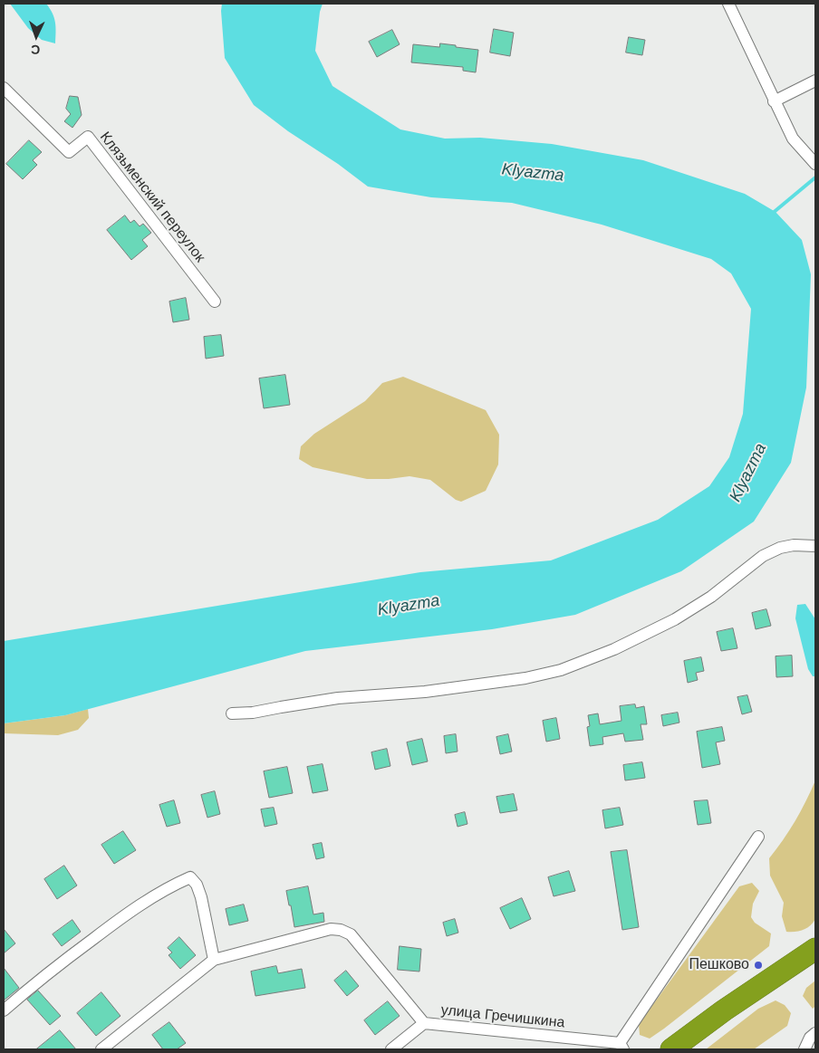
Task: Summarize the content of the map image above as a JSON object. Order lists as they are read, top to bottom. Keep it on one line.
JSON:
{"streets":{"street":["Клязьменский переулок","улица Гречишкина"]},"water":["Klyazma"],"places":["Пешково"],"north":"bottom"}
